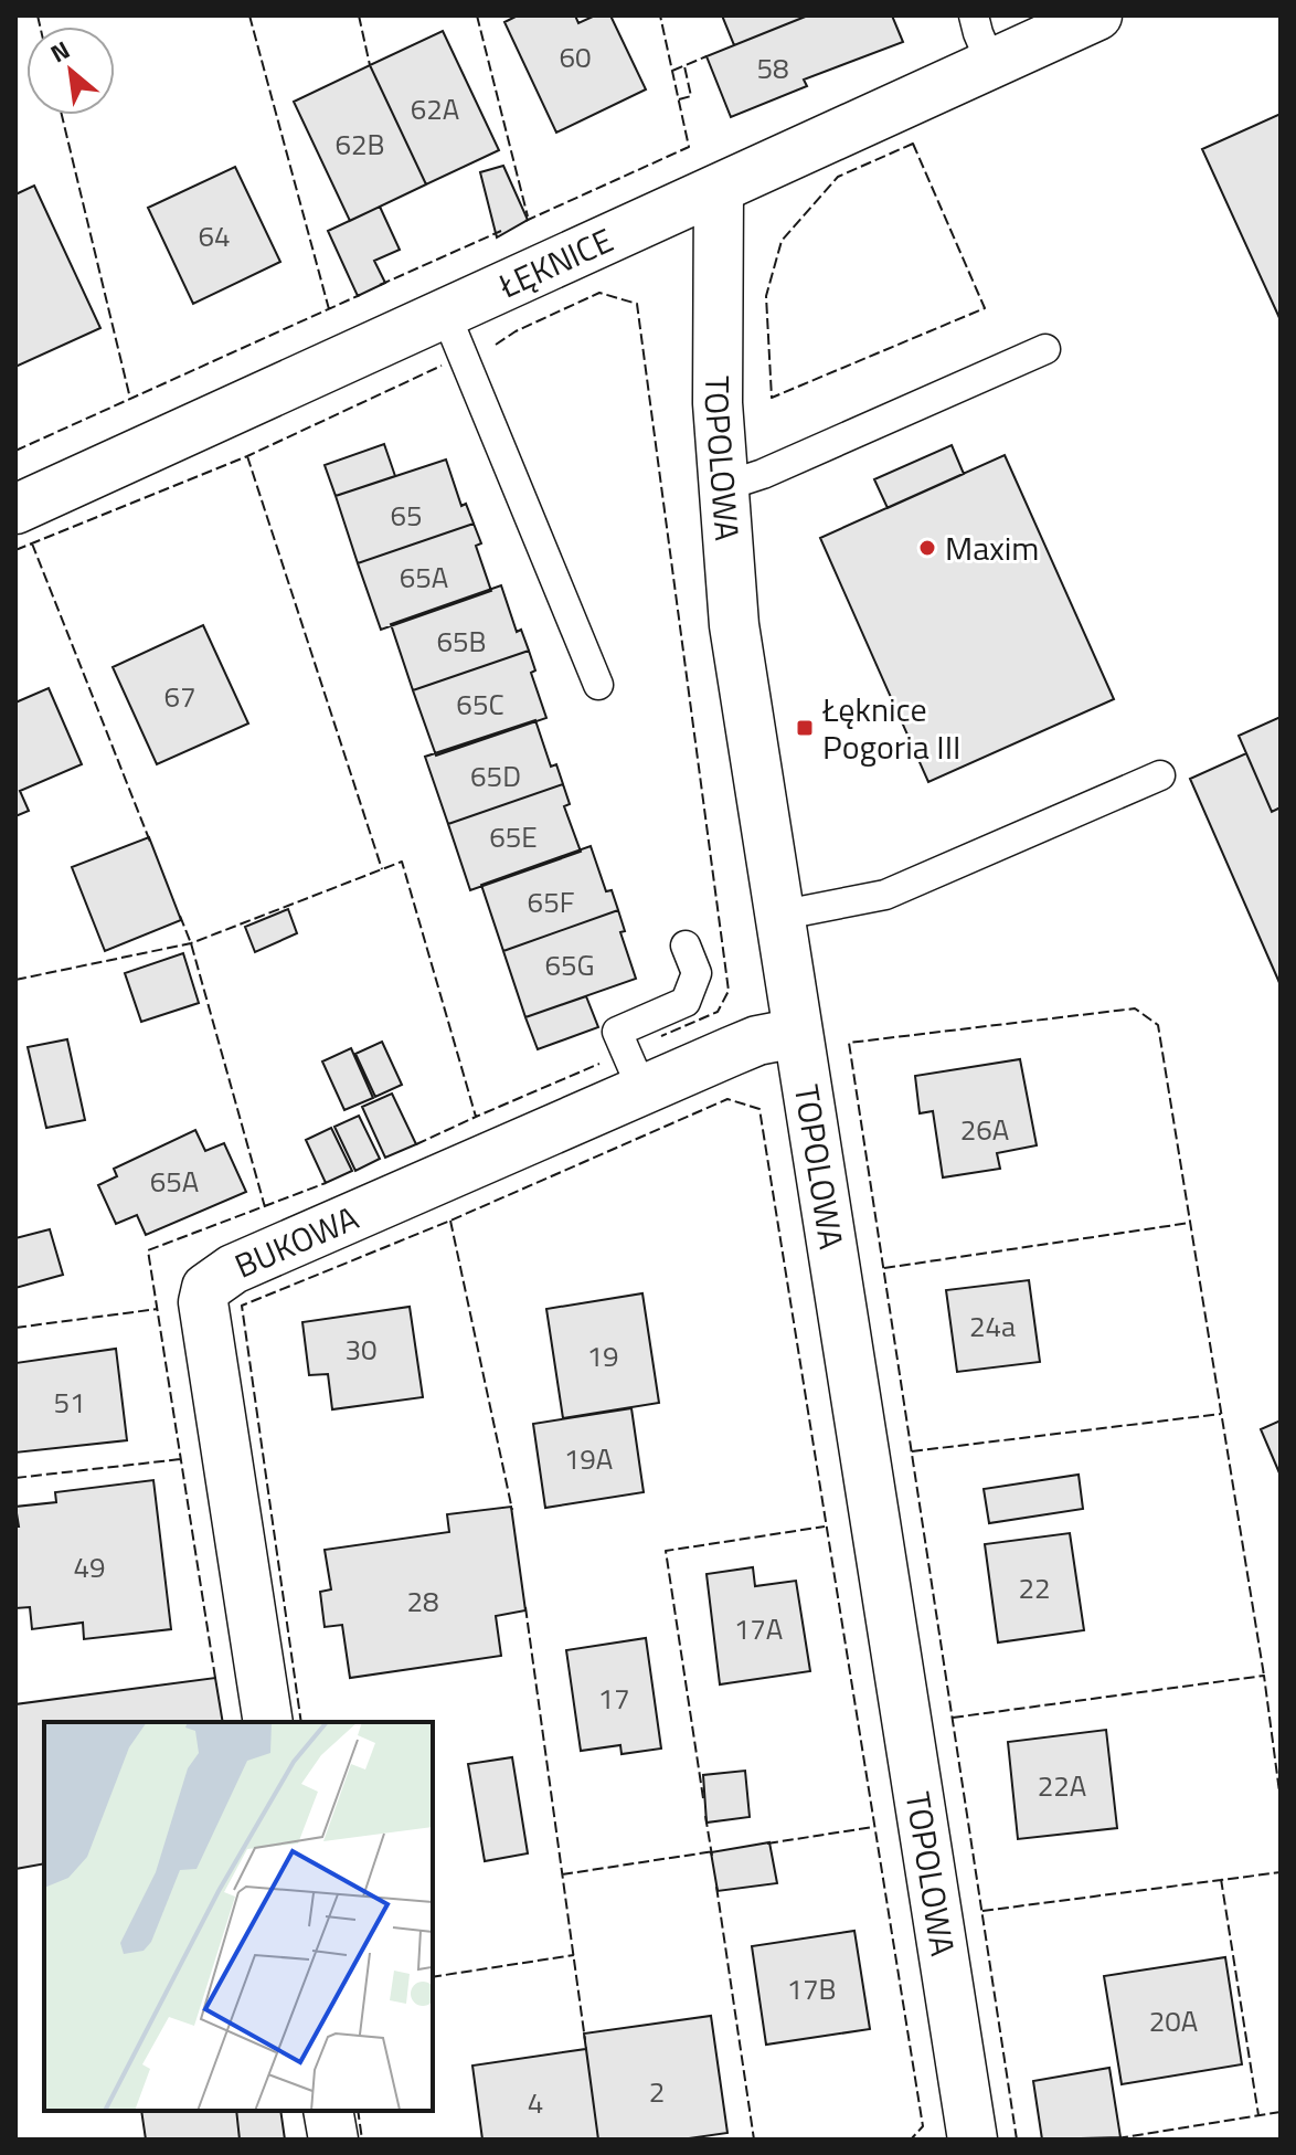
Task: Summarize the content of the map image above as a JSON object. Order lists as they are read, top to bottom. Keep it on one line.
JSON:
{"streets":{"street":["ŁĘKNICE","TOPOLOWA","BUKOWA"]},"crossings":[["ŁĘKNICE","TOPOLOWA"],["TOPOLOWA","BUKOWA"]],"places":{"other":["Maxim"],"transit":["Łęknice Pogoria III"]},"house_numbers":["60","58","62A","62B","64","65","65A","65B","67","65C","65D","65E","65F","65G","26A","65A","24a","30","19","51","19A","49","22","28","17A","17","22A","17B","20A","2","4"],"north":"top left"}
